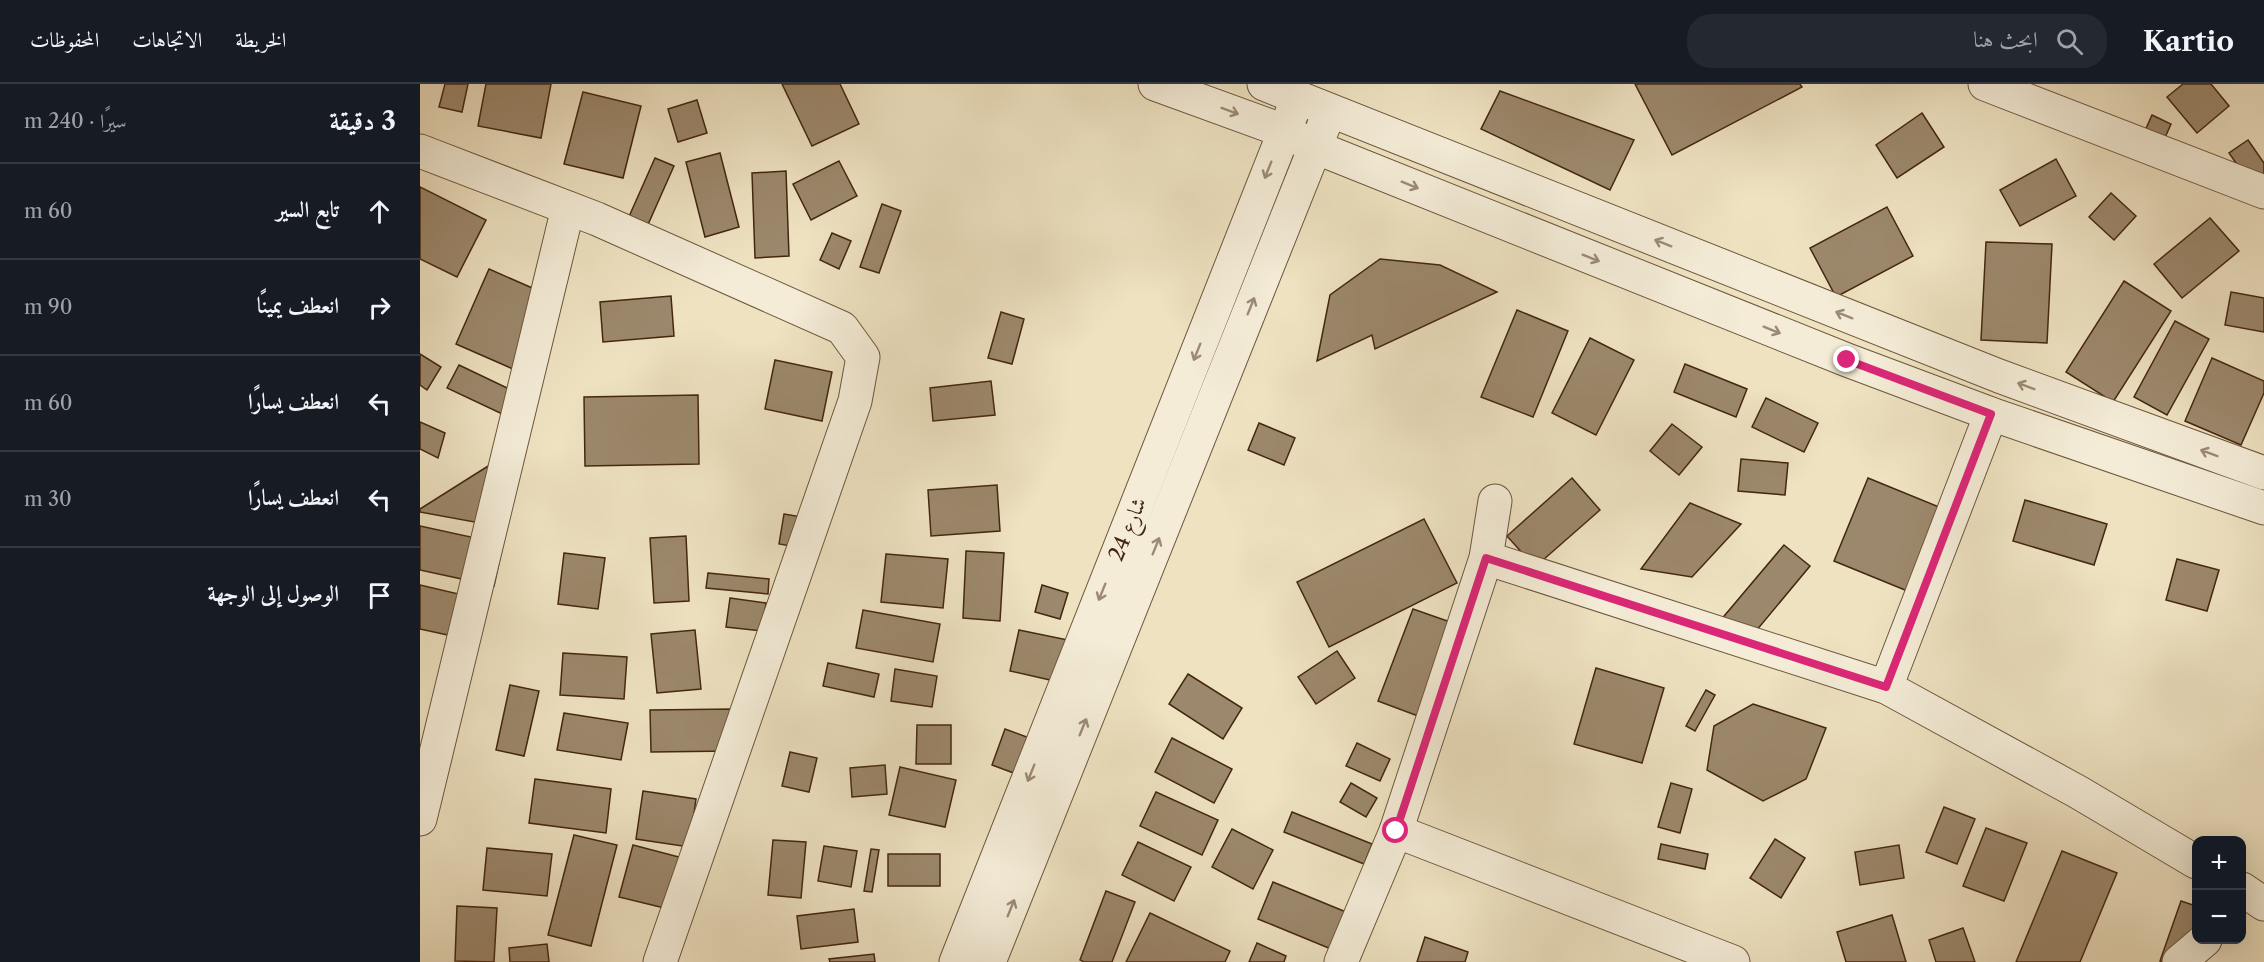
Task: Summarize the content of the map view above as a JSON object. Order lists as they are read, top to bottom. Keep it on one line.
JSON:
{"streets":{"street":["شارع 24"]},"page":{"header":"Kartio","search":"ابحث هنا","nav":["الخريطة","الاتجاهات","المحفوظات"],"heading":["3 دقيقة","سيرًا · 240 m"],"list":[["تابع السير","60 m"],["انعطف يمينًا","90 m"],["انعطف يسارًا","60 m"],["انعطف يسارًا","30 m"],"الوصول إلى الوجهة"],"map_buttons":["+","−"]}}
